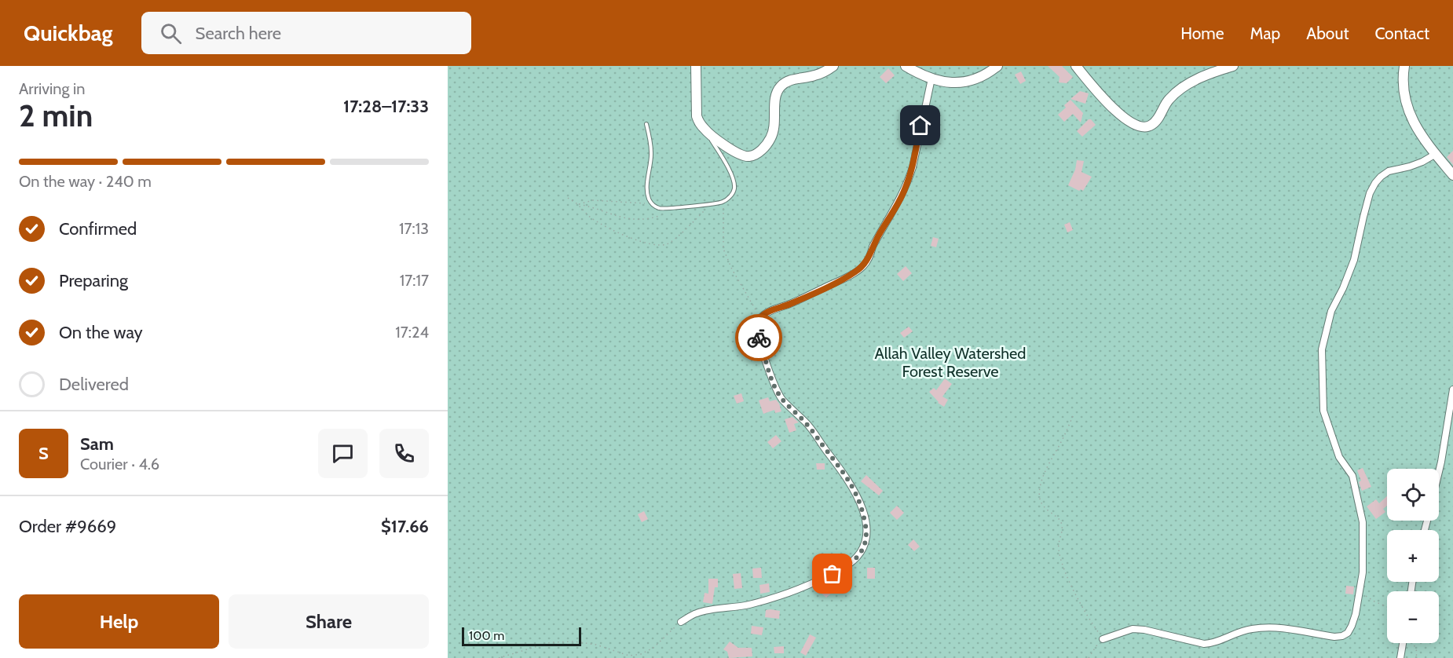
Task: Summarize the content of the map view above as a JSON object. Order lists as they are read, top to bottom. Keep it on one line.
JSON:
{"parks":["Allah Valley Watershed Forest Reserve"],"scale_bar":"100 m","page":{"header":"Quickbag","search":"Search here","nav":["Home","Map","About","Contact"],"heading":["2 min","Arriving in","17:28–17:33"],"panel":["Sam","Courier · 4.6","Order #9669","$17.66"],"bar":"On the way · 240 m","list":[["Confirmed","17:13"],["Preparing","17:17"],["On the way","17:24"],"Delivered"],"round":"S","map_buttons":["+","−"],"buttons":["Help","Share"],"scale":"100 m"}}
